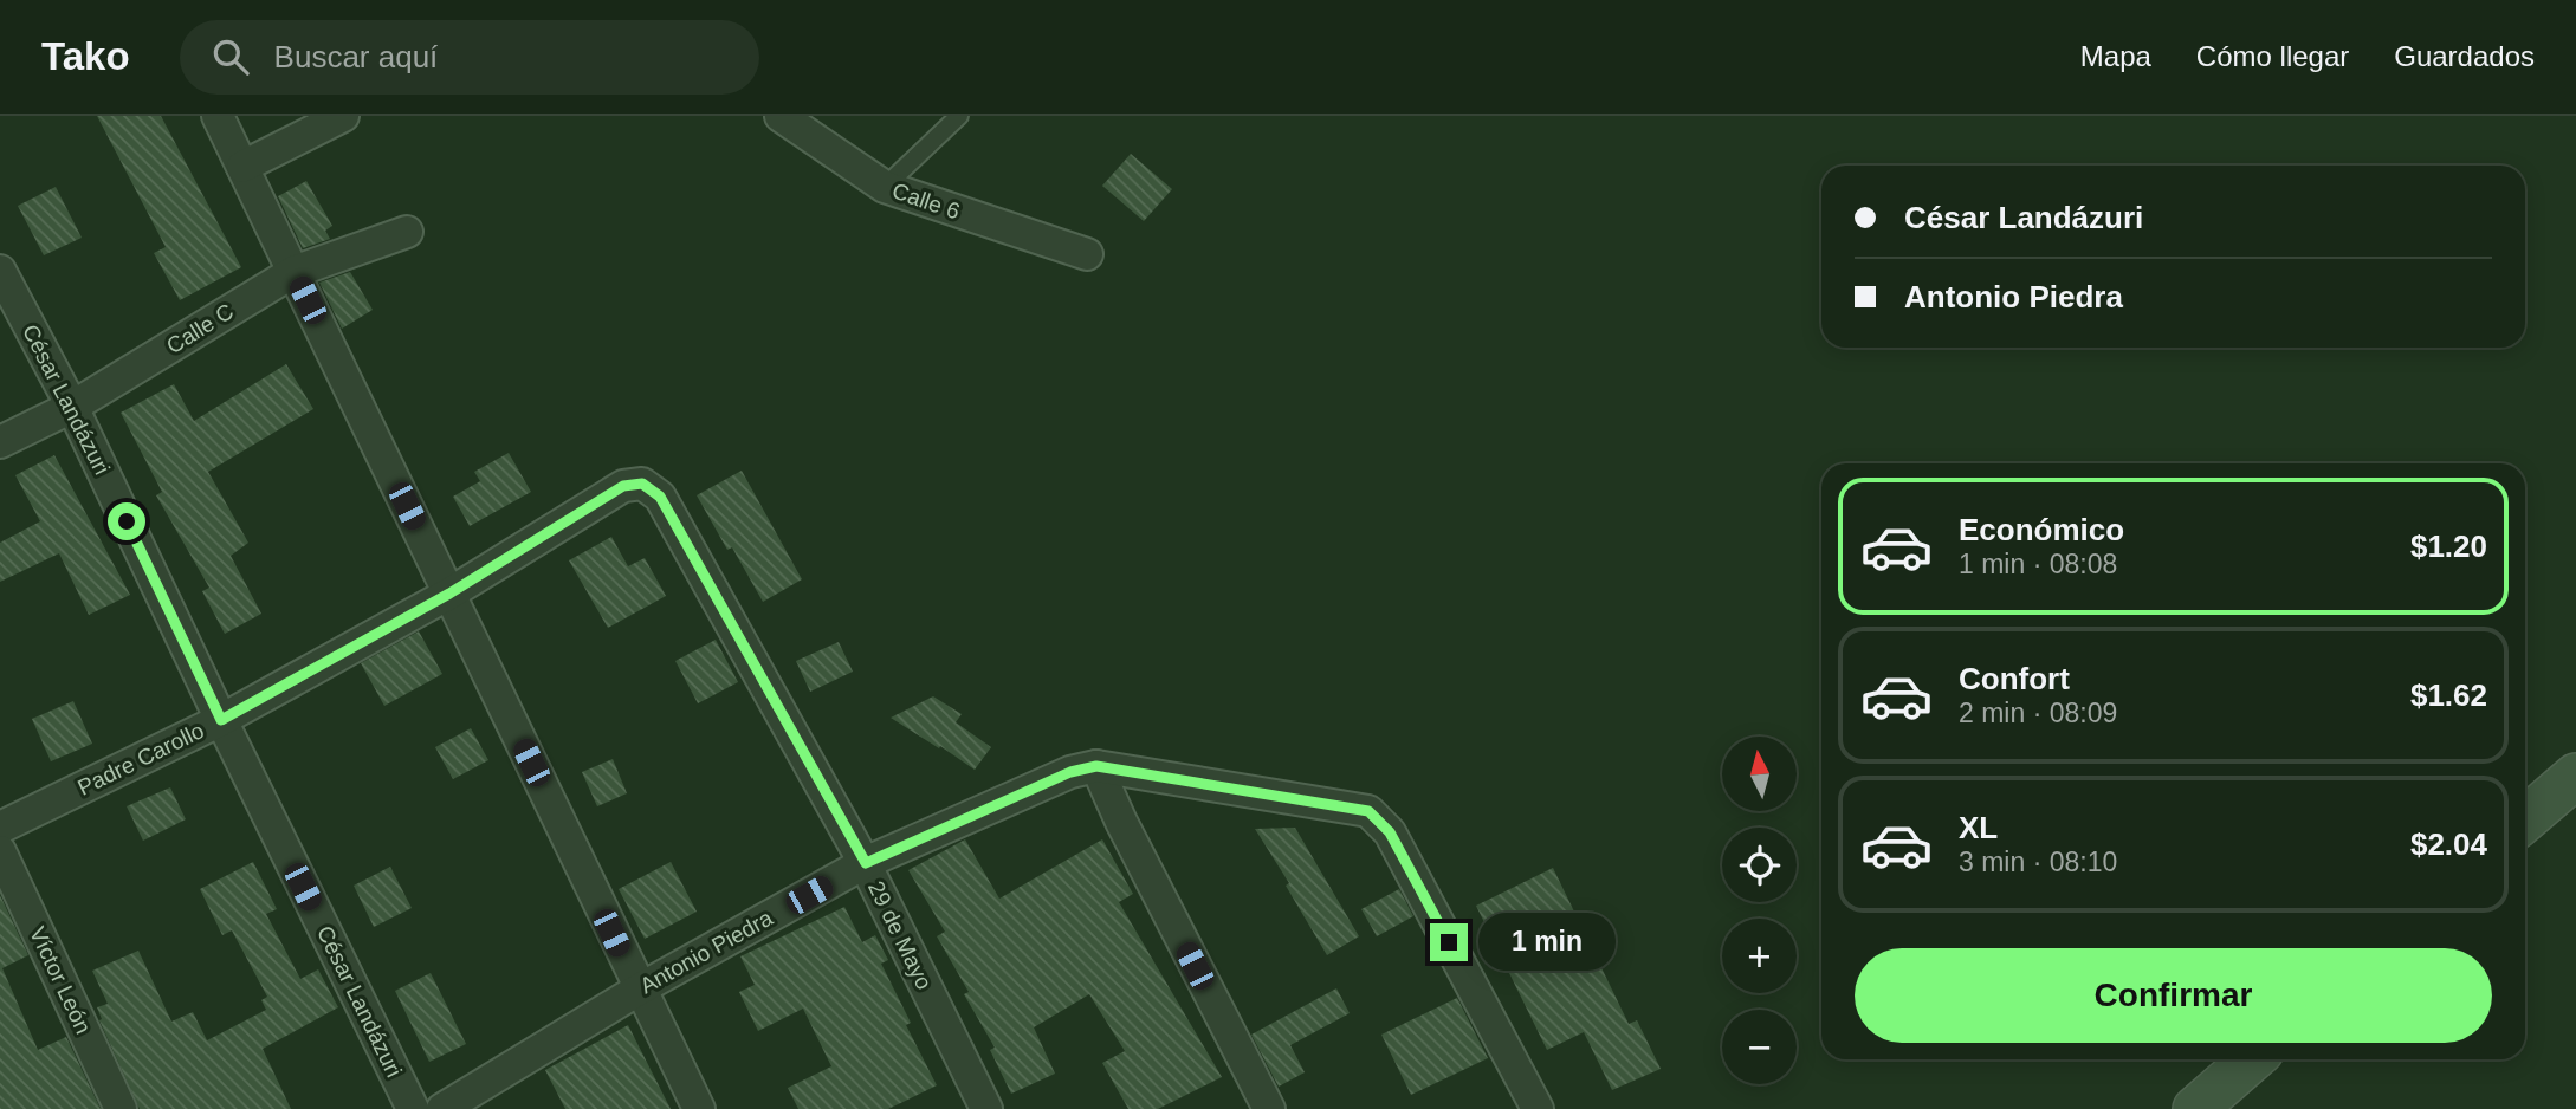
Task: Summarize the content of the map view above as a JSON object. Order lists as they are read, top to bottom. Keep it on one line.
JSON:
{"streets":{"street":["Calle 6","Calle C","César Landázuri","Padre Carollo","29 de Mayo","Antonio Piedra","Víctor León"]},"crossings":[["Calle C","César Landázuri"],["César Landázuri","Padre Carollo"],["Padre Carollo","29 de Mayo"],["29 de Mayo","Antonio Piedra"]],"north":"top","page":{"header":"Tako","search":"Buscar aquí","nav":["Mapa","Cómo llegar","Guardados"],"banner":["César Landázuri","Antonio Piedra"],"list":[{"name":"Económico","note":"1 min · 08:08","value":"$1.20"},{"name":"Confort","note":"2 min · 08:09","value":"$1.62"},{"name":"XL","note":"3 min · 08:10","value":"$2.04"}],"map_buttons":["+","−"],"bubble":"1 min","buttons":"Confirmar"}}
